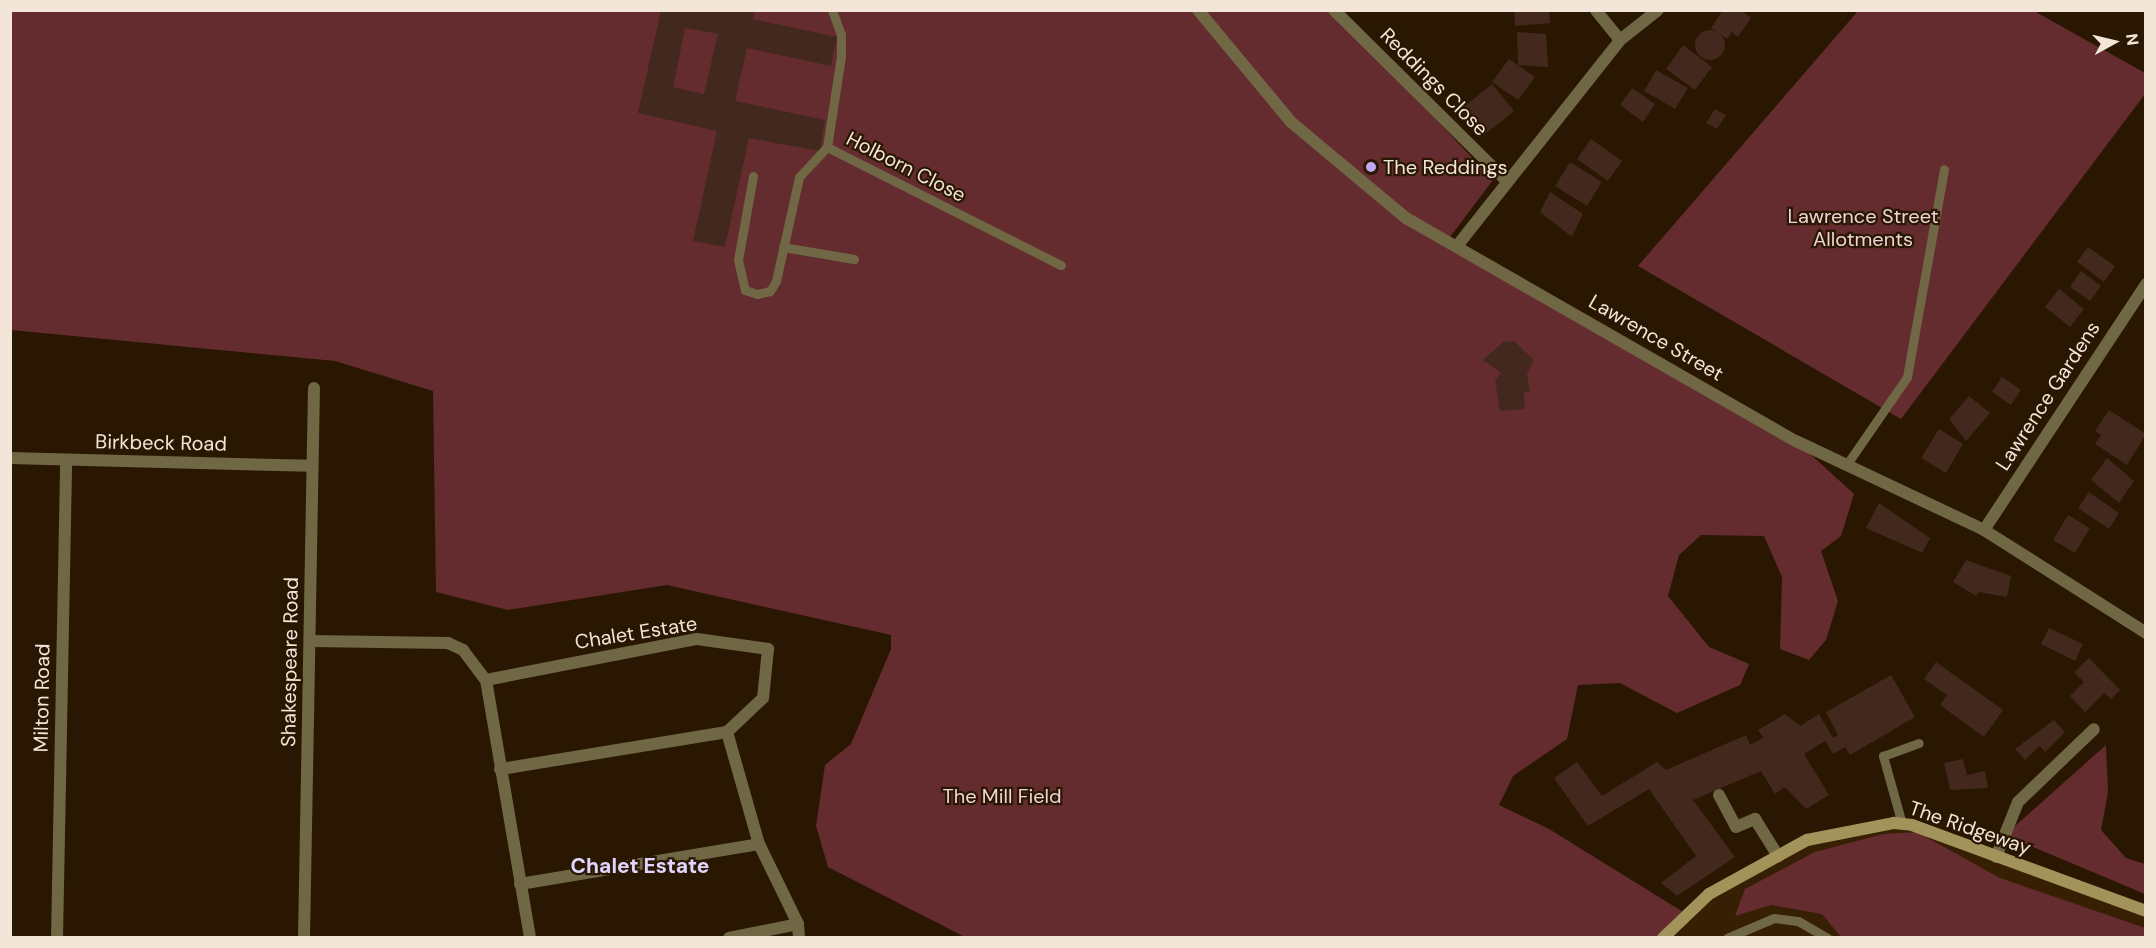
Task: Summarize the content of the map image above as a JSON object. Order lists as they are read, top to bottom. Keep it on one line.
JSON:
{"streets":{"main road":["The Ridgeway"],"street":["Reddings Close","Lawrence Street","Lawrence Gardens","Birkbeck Road","Chalet Estate","Shakespeare Road","Milton Road"],"lane":["Holborn Close"]},"crossings":[["Lawrence Street","Lawrence Gardens"],["Birkbeck Road","Shakespeare Road"],["Birkbeck Road","Milton Road"]],"districts":["Chalet Estate"],"parks":["Lawrence Street Allotments","The Mill Field"],"places":["The Reddings"],"north":"right"}
